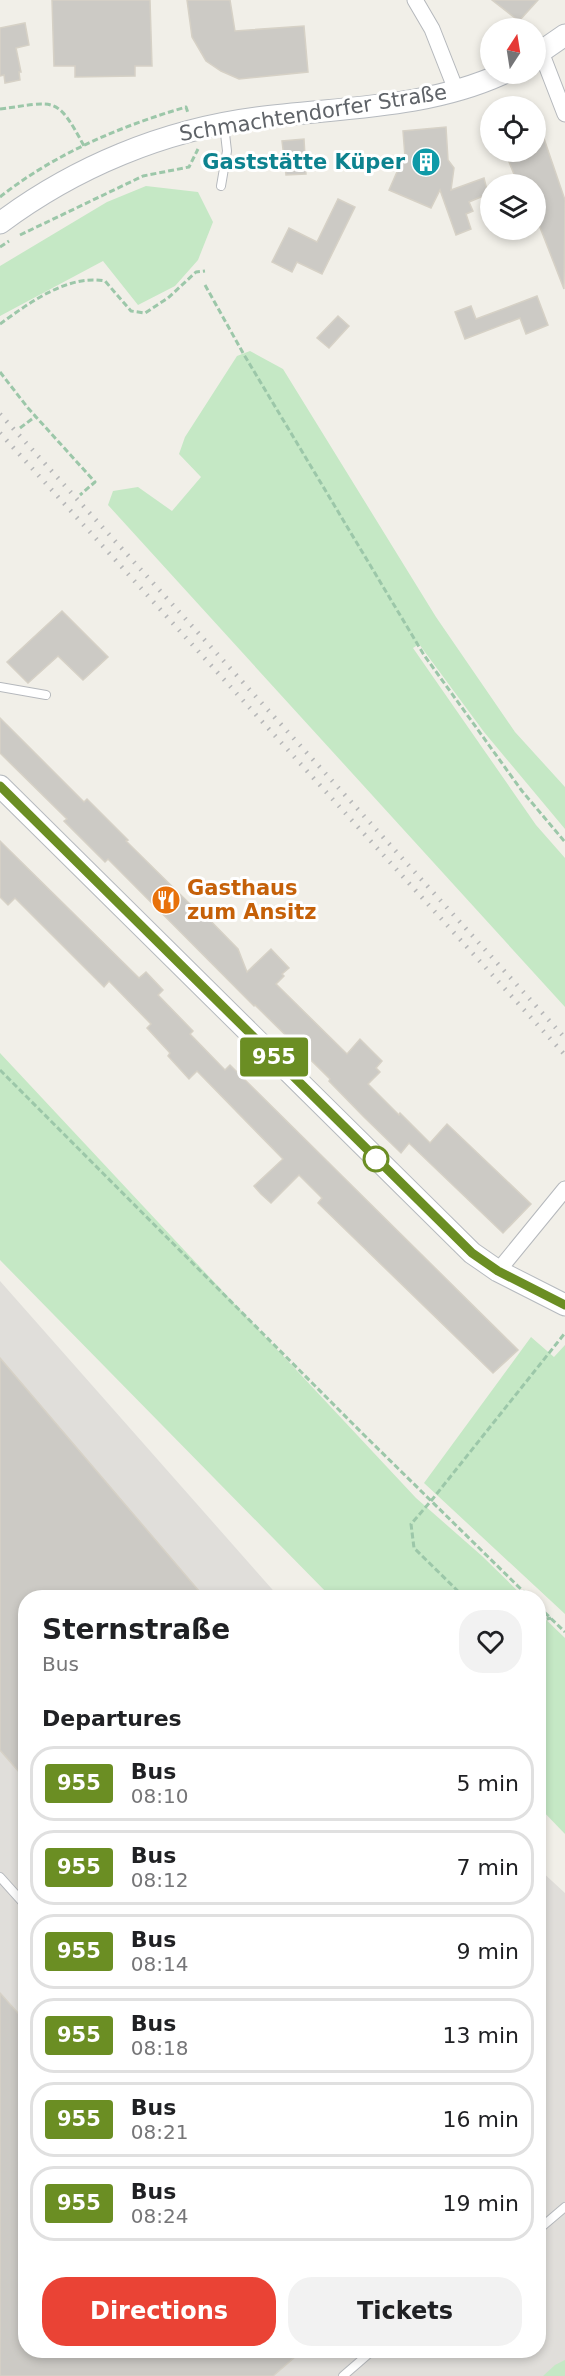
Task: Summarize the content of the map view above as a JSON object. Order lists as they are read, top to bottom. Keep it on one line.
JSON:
{"streets":{"main road":["Schmachtendorfer Straße"]},"places":{"building":["Gaststätte Küper"],"restaurant":["Gasthaus zum Ansitz"]},"lines":["bus line 955"],"north":"top","page":{"on_map":"955","heading":[["Sternstraße","Bus"],"Departures"],"list":[{"mark":"955","name":"Bus","note":"08:10","value":"5 min"},{"mark":"955","name":"Bus","note":"08:12","value":"7 min"},{"mark":"955","name":"Bus","note":"08:14","value":"9 min"},{"mark":"955","name":"Bus","note":"08:18","value":"13 min"},{"mark":"955","name":"Bus","note":"08:21","value":"16 min"},{"mark":"955","name":"Bus","note":"08:24","value":"19 min"}],"buttons":["Directions","Tickets"]}}
